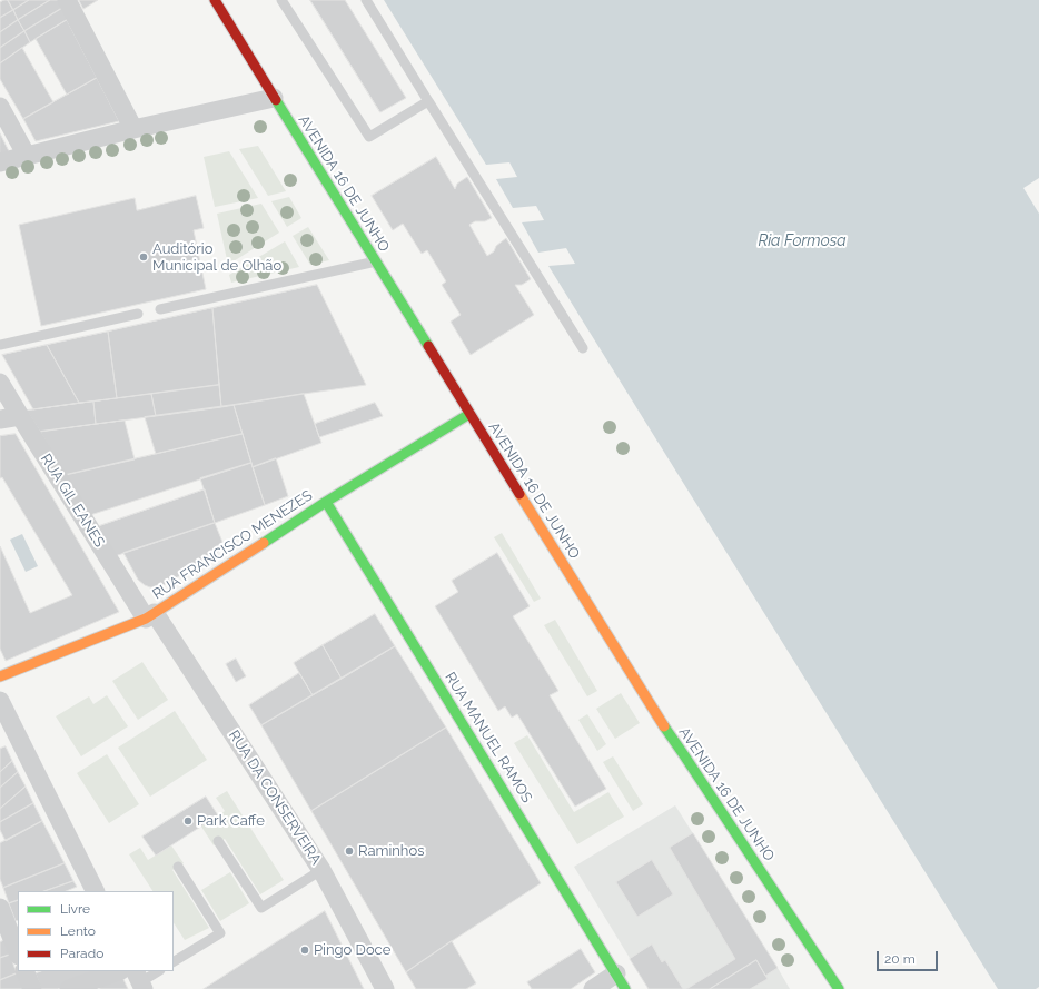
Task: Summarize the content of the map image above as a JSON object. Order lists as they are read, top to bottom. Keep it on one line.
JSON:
{"streets":{"main road":["AVENIDA 16 DE JUNHO","RUA FRANCISCO MENEZES","RUA MANUEL RAMOS"],"street":["RUA GIL EANES","RUA DA CONSERVEIRA"]},"crossings":[["AVENIDA 16 DE JUNHO","RUA FRANCISCO MENEZES"],["RUA GIL EANES","RUA FRANCISCO MENEZES"],["RUA GIL EANES","RUA DA CONSERVEIRA"],["RUA FRANCISCO MENEZES","RUA MANUEL RAMOS"],["RUA FRANCISCO MENEZES","RUA DA CONSERVEIRA"]],"water":["Ria Formosa"],"places":["Auditório Municipal de Olhão","Park Caffe","Raminhos","Pingo Doce"],"legend":["Livre","Lento","Parado"],"scale_bar":"20 m"}
